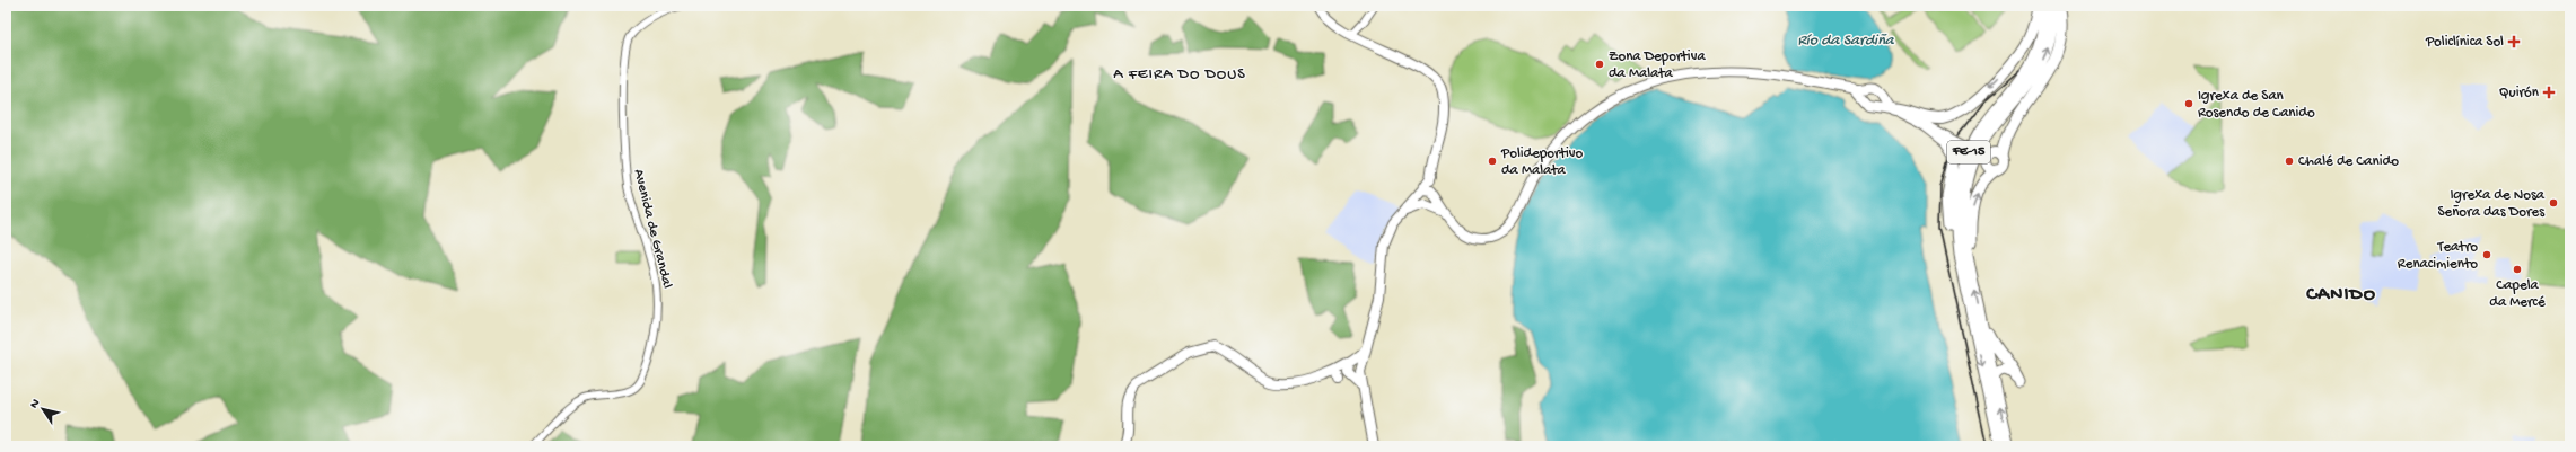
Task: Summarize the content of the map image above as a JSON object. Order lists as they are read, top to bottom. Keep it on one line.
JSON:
{"streets":{"highway":["FE-15"],"street":["Avenida de Grandal"]},"districts":["A FEIRA DO DOUS","CANIDO"],"water":["Río da Sardiña"],"places":{"health":["Policlínica Sol","Quirón"],"other":["Zona Deportiva da Malata","Igrexa de San Rosendo de Canido","Polideportivo da Malata","Chalé de Canido","Igrexa de Nosa Señora das Dores","Teatro Renacimiento","Capela da Mercé"]},"north":"top left"}
